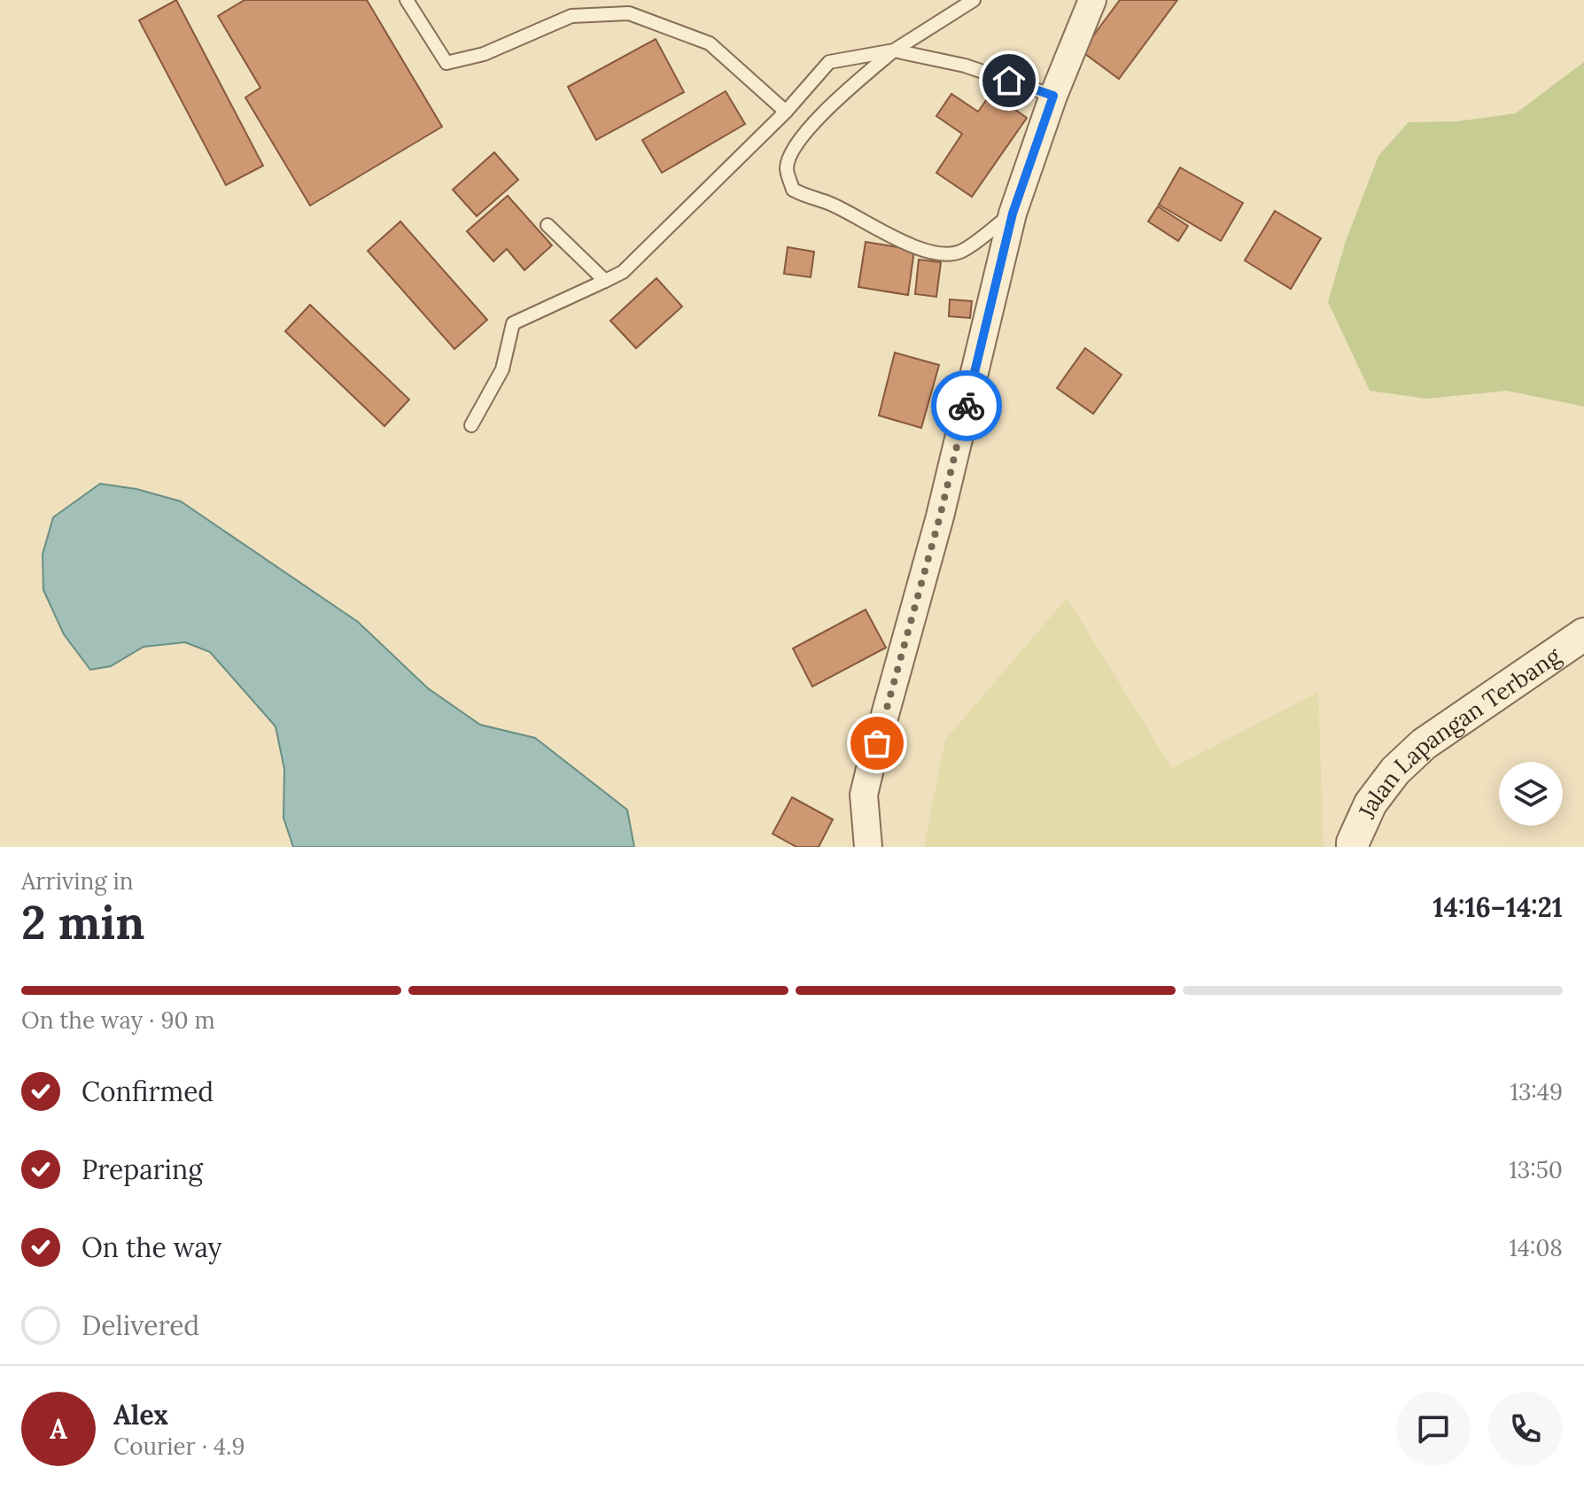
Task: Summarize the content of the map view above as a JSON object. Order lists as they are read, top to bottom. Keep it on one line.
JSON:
{"streets":{"street":["Jalan Lapangan Terbang"]},"page":{"heading":["2 min","Arriving in","14:16–14:21"],"panel":["Alex","Courier · 4.9"],"bar":"On the way · 90 m","list":[["Confirmed","13:49"],["Preparing","13:50"],["On the way","14:08"],"Delivered"],"round":"A"}}
